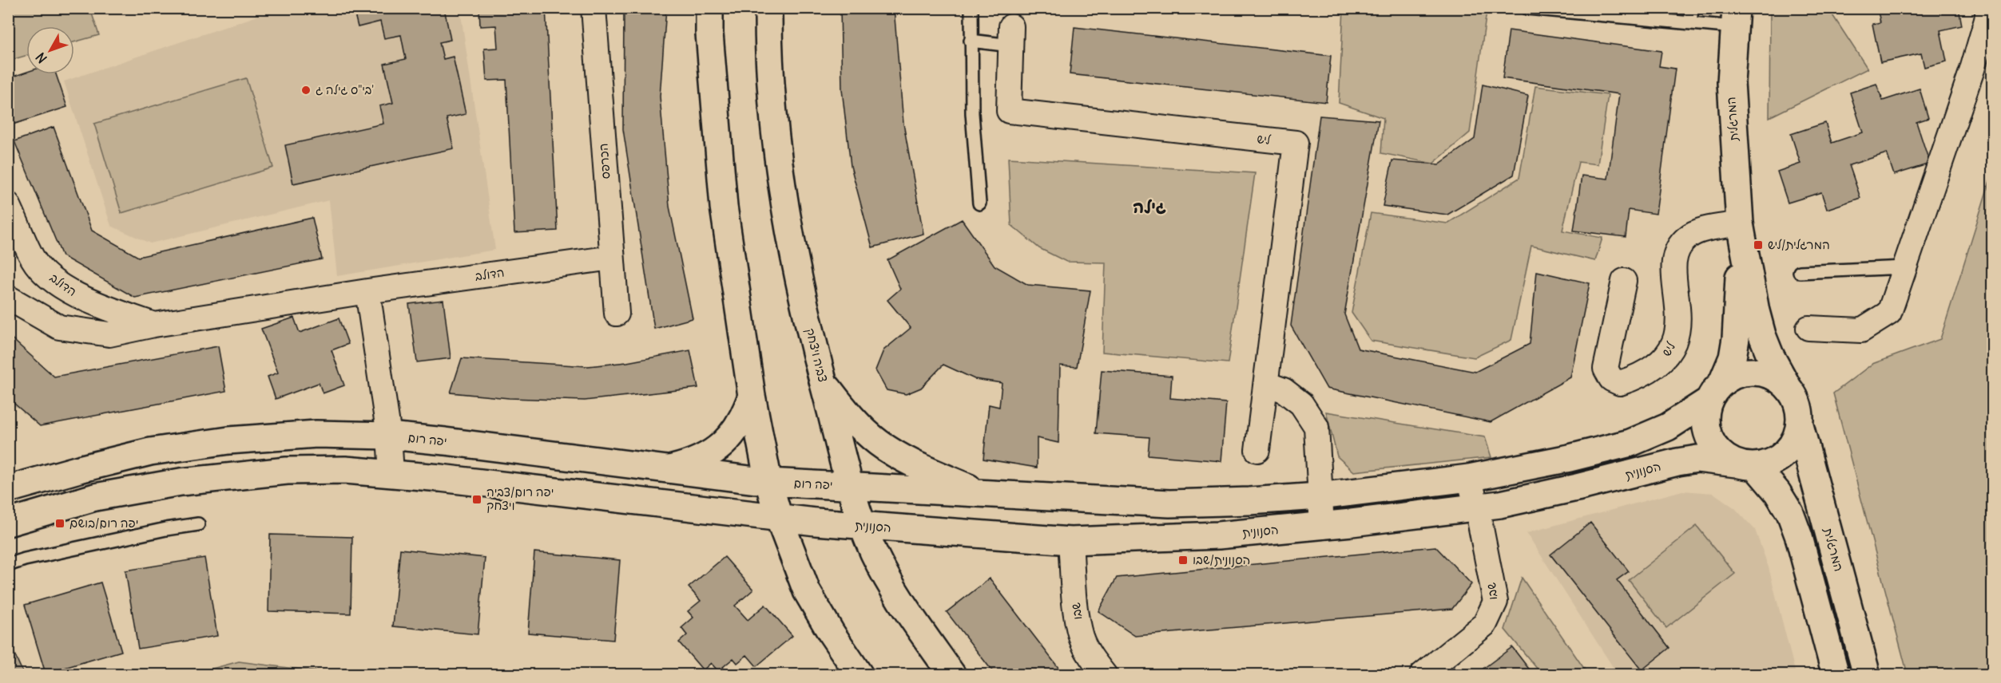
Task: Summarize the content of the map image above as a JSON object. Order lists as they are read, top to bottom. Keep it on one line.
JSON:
{"streets":{"street":["המרגלית","ליש","הכרפס","הדולב","צביה ויצחק","יפה רום","הסנונית","שבו"]},"crossings":[["המרגלית","ליש"],["המרגלית","הסנונית"],["הכרפס","הדולב"],["צביה ויצחק","יפה רום"],["צביה ויצחק","הסנונית"],["הסנונית","שבו"]],"districts":["גילה"],"places":{"other":["בי\"ס גילה ג'"],"transit":["המרגלית/ליש","יפה רום/צביה ויצחק","יפה רום/בושם","הסנונית/שבו"]},"north":"bottom left"}
